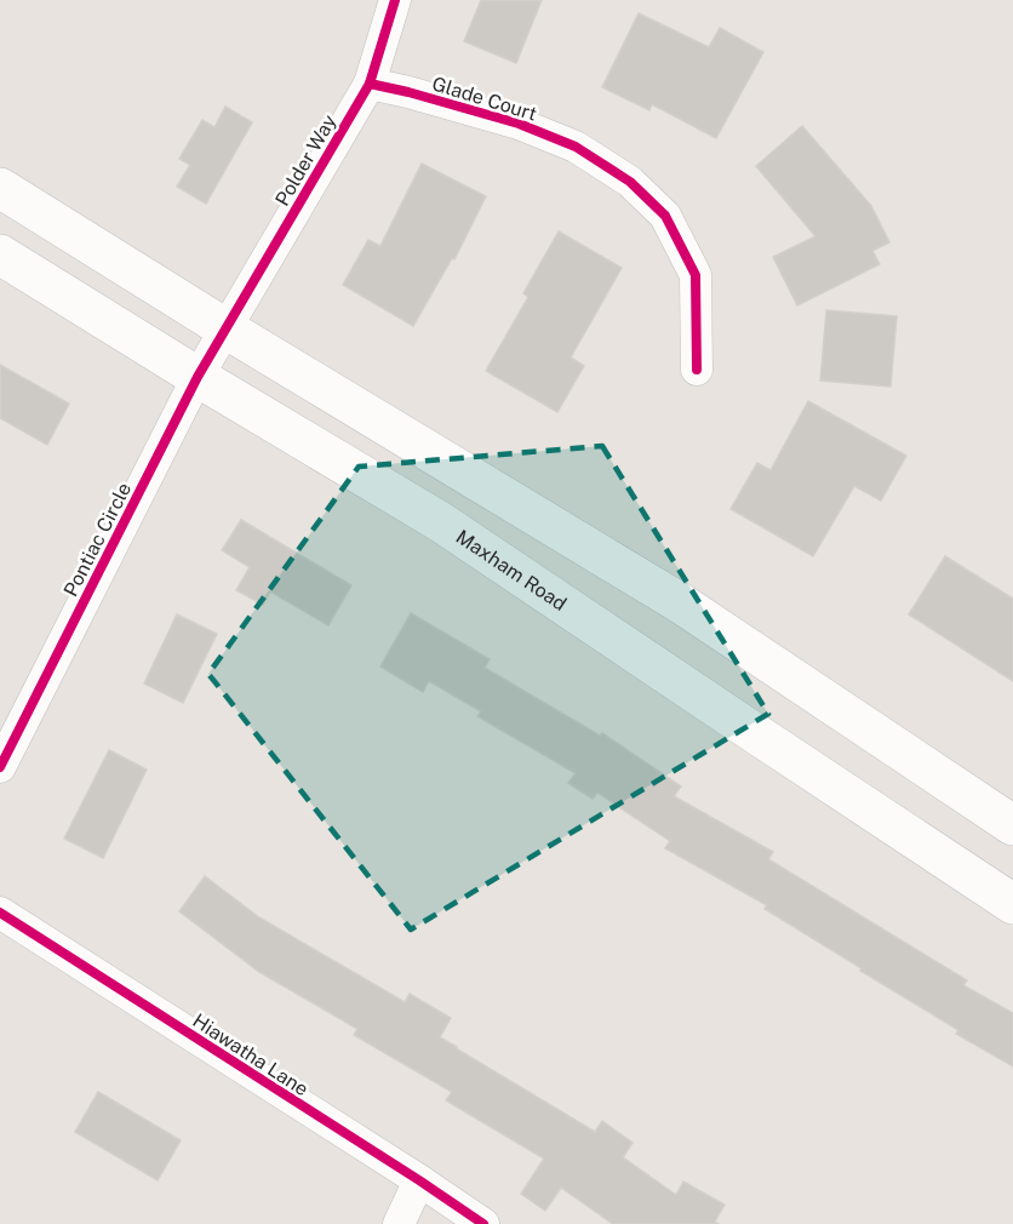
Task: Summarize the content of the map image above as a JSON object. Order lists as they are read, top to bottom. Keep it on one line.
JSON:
{"streets":{"main road":["Maxham Road"],"street":["Glade Court","Polder Way","Pontiac Circle","Hiawatha Lane"]},"crossings":[["Glade Court","Polder Way"],["Polder Way","Pontiac Circle"],["Pontiac Circle","Maxham Road"]]}
